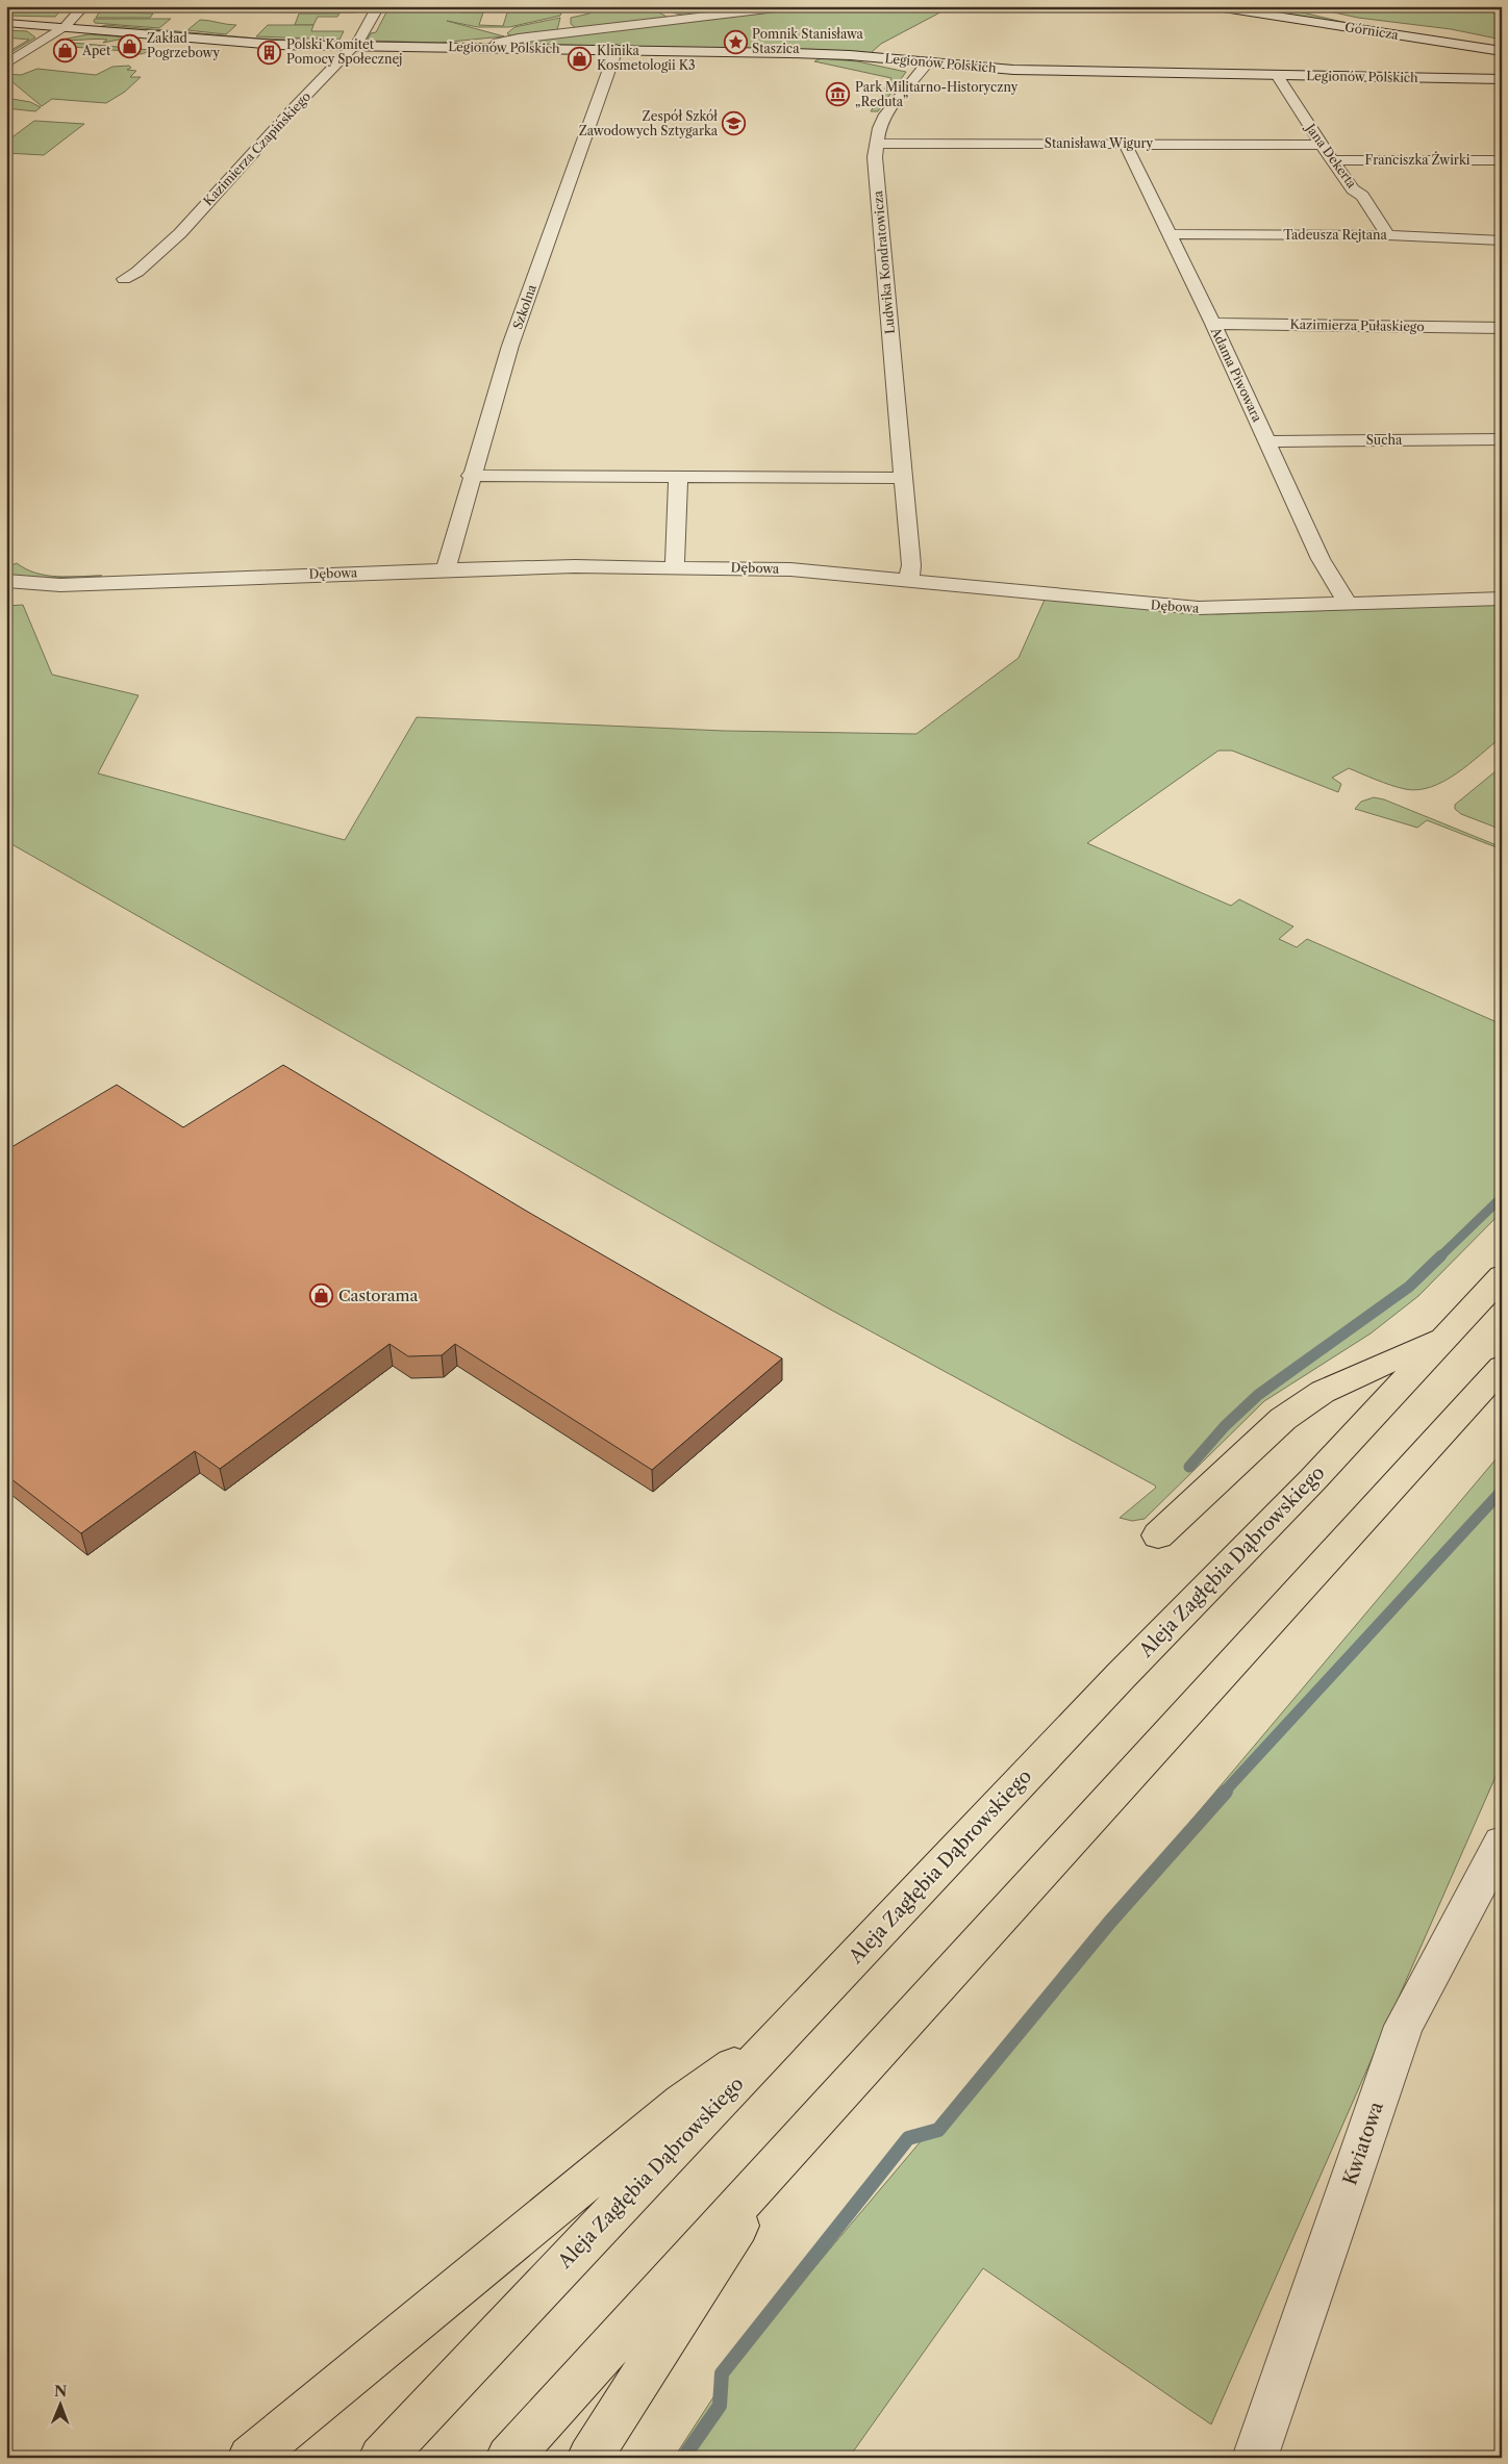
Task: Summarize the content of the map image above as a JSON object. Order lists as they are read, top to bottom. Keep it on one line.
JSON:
{"streets":{"main road":["Aleja Zagłębia Dąbrowskiego"],"street":["Górnicza","Legionów Polskich","Stanisława Wigury","Kazimierza Czapińskiego","Jana Dekerta","Franciszka Żwirki","Tadeusza Rejtana","Ludwika Kondratowicza","Szkolna","Kazimierza Pułaskiego","Adama Piwowara","Sucha","Dębowa","Kwiatowa"]},"crossings":[["Legionów Polskich","Kazimierza Czapińskiego"],["Legionów Polskich","Jana Dekerta"],["Legionów Polskich","Ludwika Kondratowicza"],["Legionów Polskich","Szkolna"],["Stanisława Wigury","Jana Dekerta"],["Stanisława Wigury","Ludwika Kondratowicza"],["Stanisława Wigury","Adama Piwowara"],["Jana Dekerta","Franciszka Żwirki"],["Jana Dekerta","Tadeusza Rejtana"],["Tadeusza Rejtana","Adama Piwowara"],["Ludwika Kondratowicza","Dębowa"],["Szkolna","Dębowa"],["Kazimierza Pułaskiego","Adama Piwowara"],["Adama Piwowara","Sucha"],["Adama Piwowara","Dębowa"]],"places":{"place":["Pomnik Stanisława Staszica"],"shop":["Zakład Pogrzebowy","Apet","Klinika Kosmetologii K3","Castorama"],"building":["Polski Komitet Pomocy Społecznej"],"museum":["Park Militarno-Historyczny „Reduta”"],"school or university":["Zespół Szkół Zawodowych Sztygarka"]},"north":"top"}
